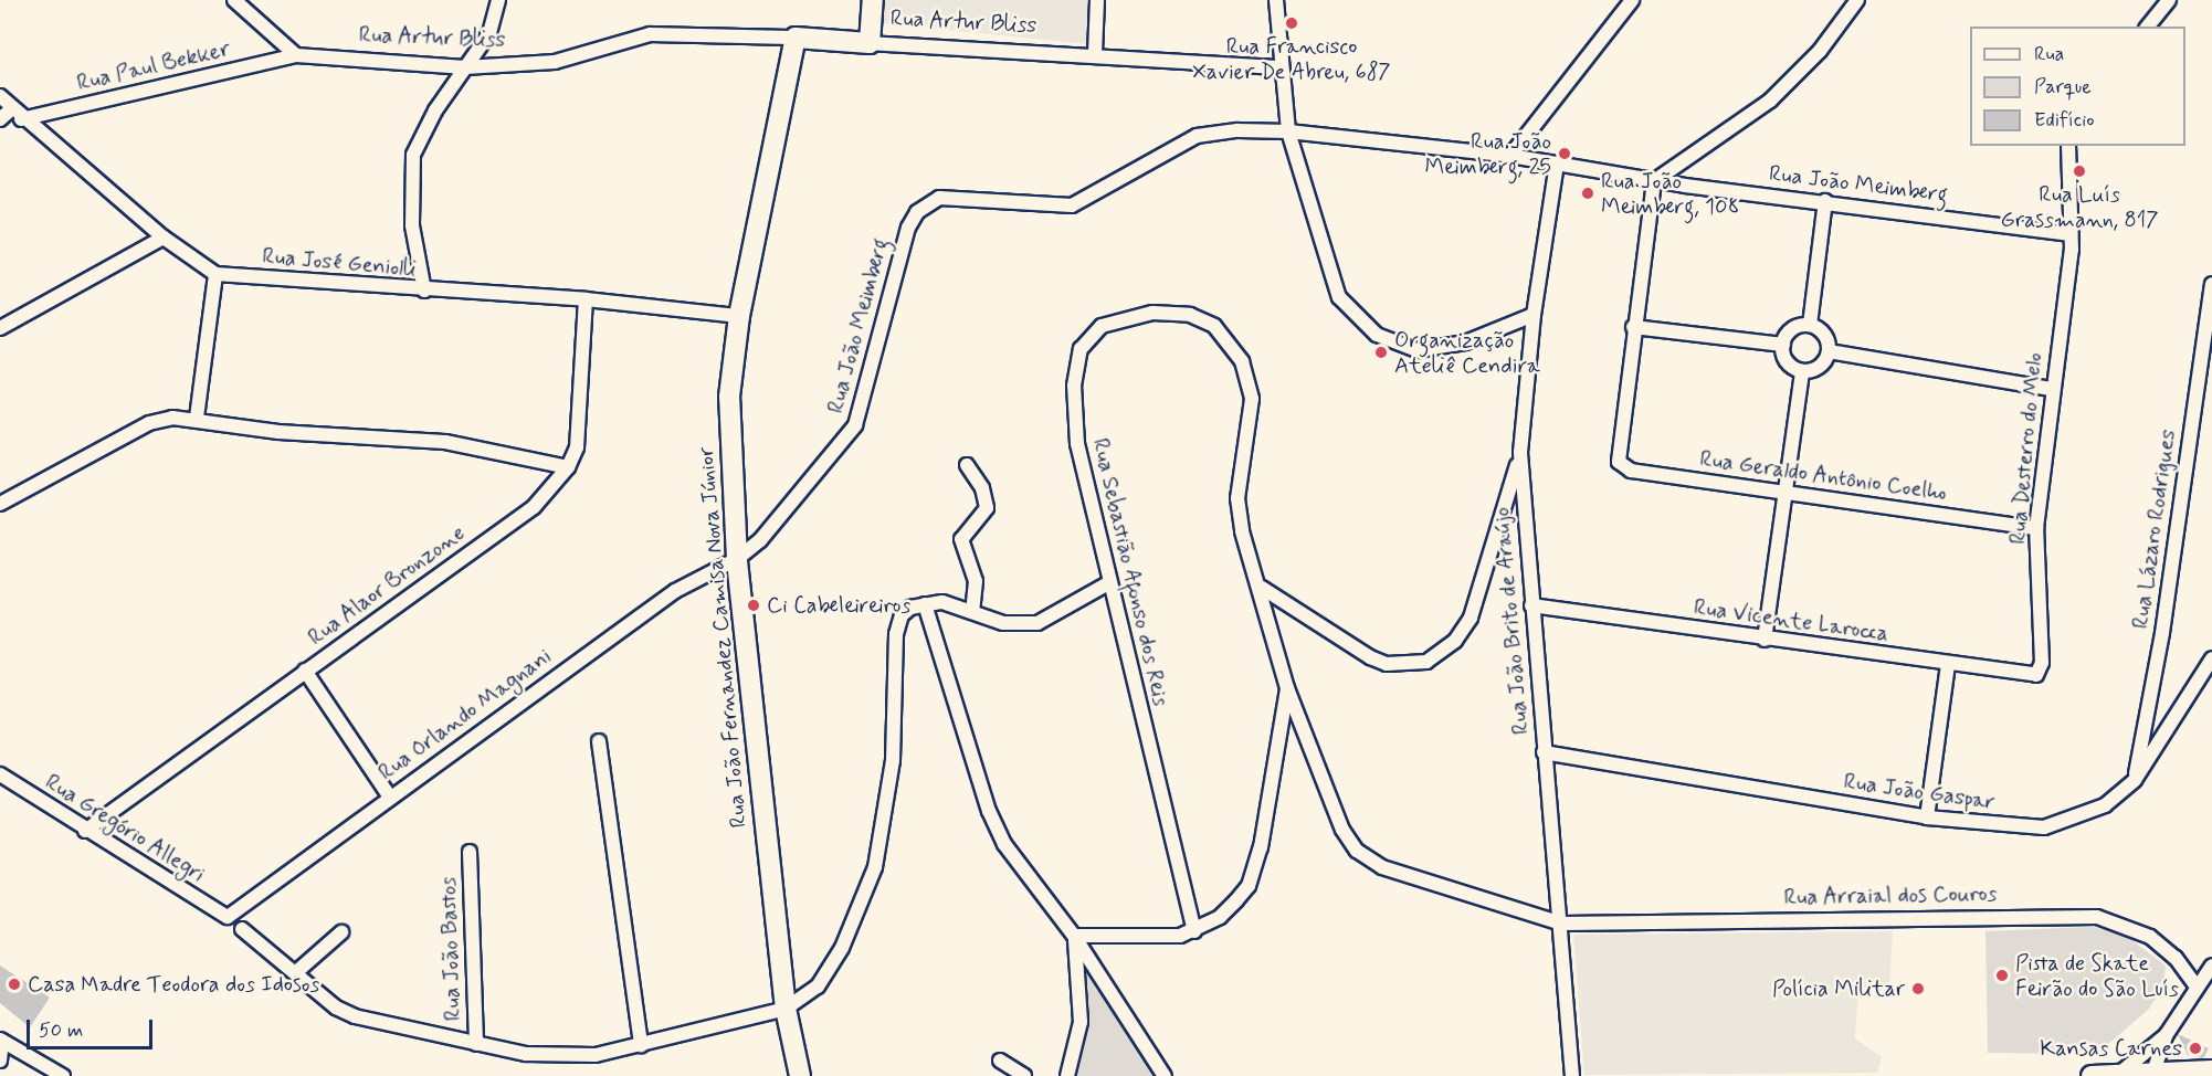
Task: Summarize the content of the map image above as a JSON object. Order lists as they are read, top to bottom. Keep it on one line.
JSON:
{"streets":{"street":["Rua Artur Bliss","Rua Paul Bekker","Rua João Meimberg","Rua José Geniolli","Rua Desterro do Melo","Rua Geraldo Antônio Coelho","Rua Lázaro Rodrigues","Rua Sebastião Afonso dos Reis","Rua Alaor Bronzone","Rua João Brito de Araújo","Rua Vicente Larocca","Rua João Fernandez Camisa Nova Júnior","Rua Orlando Magnani","Rua João Gaspar","Rua Gregório Allegri","Rua Arraial dos Couros","Rua João Bastos"]},"crossings":[["Rua Artur Bliss","Rua Paul Bekker"],["Rua Artur Bliss","Rua João Fernandez Camisa Nova Júnior"],["Rua João Meimberg","Rua Desterro do Melo"],["Rua João Meimberg","Rua João Brito de Araújo"],["Rua João Meimberg","Rua João Fernandez Camisa Nova Júnior"],["Rua João Meimberg","Rua Orlando Magnani"],["Rua José Geniolli","Rua Alaor Bronzone"],["Rua José Geniolli","Rua João Fernandez Camisa Nova Júnior"],["Rua Desterro do Melo","Rua Geraldo Antônio Coelho"],["Rua Desterro do Melo","Rua Vicente Larocca"],["Rua Lázaro Rodrigues","Rua João Gaspar"],["Rua Sebastião Afonso dos Reis","Rua João Brito de Araújo"],["Rua Sebastião Afonso dos Reis","Rua Arraial dos Couros"],["Rua Alaor Bronzone","Rua Gregório Allegri"],["Rua João Brito de Araújo","Rua Vicente Larocca"],["Rua João Brito de Araújo","Rua João Gaspar"],["Rua João Brito de Araújo","Rua Arraial dos Couros"],["Rua João Fernandez Camisa Nova Júnior","Rua Orlando Magnani"],["Rua Orlando Magnani","Rua Gregório Allegri"]],"places":["Rua Francisco Xavier De Abreu, 687","Rua João Meimberg, 25","Rua Luís Grassmann, 817","Rua João Meimberg, 108","Organização Ateliê Cendira","Ci Cabeleireiros","Pista de Skate Feirão do São Luís","Casa Madre Teodora dos Idosos","Polícia Militar","Kansas Carnes"],"legend":["Rua","Parque","Edifício"],"scale_bar":"50 m"}
